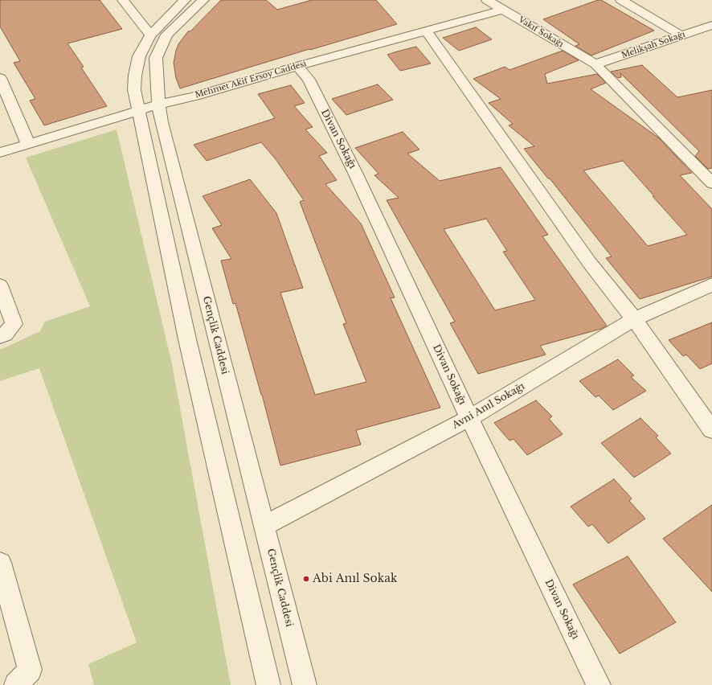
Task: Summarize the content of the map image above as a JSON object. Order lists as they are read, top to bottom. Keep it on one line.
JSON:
{"streets":{"street":["Vakıf Sokağı","Melikşah Sokağı","Mehmet Akif Ersoy Caddesi","Divan Sokağı","Gençlik Caddesi","Avni Anıl Sokağı"]},"crossings":[["Vakıf Sokağı","Melikşah Sokağı"],["Vakıf Sokağı","Mehmet Akif Ersoy Caddesi"],["Mehmet Akif Ersoy Caddesi","Divan Sokağı"],["Mehmet Akif Ersoy Caddesi","Gençlik Caddesi"],["Divan Sokağı","Avni Anıl Sokağı"],["Gençlik Caddesi","Avni Anıl Sokağı"]],"places":["Abi Anıl Sokak"]}
